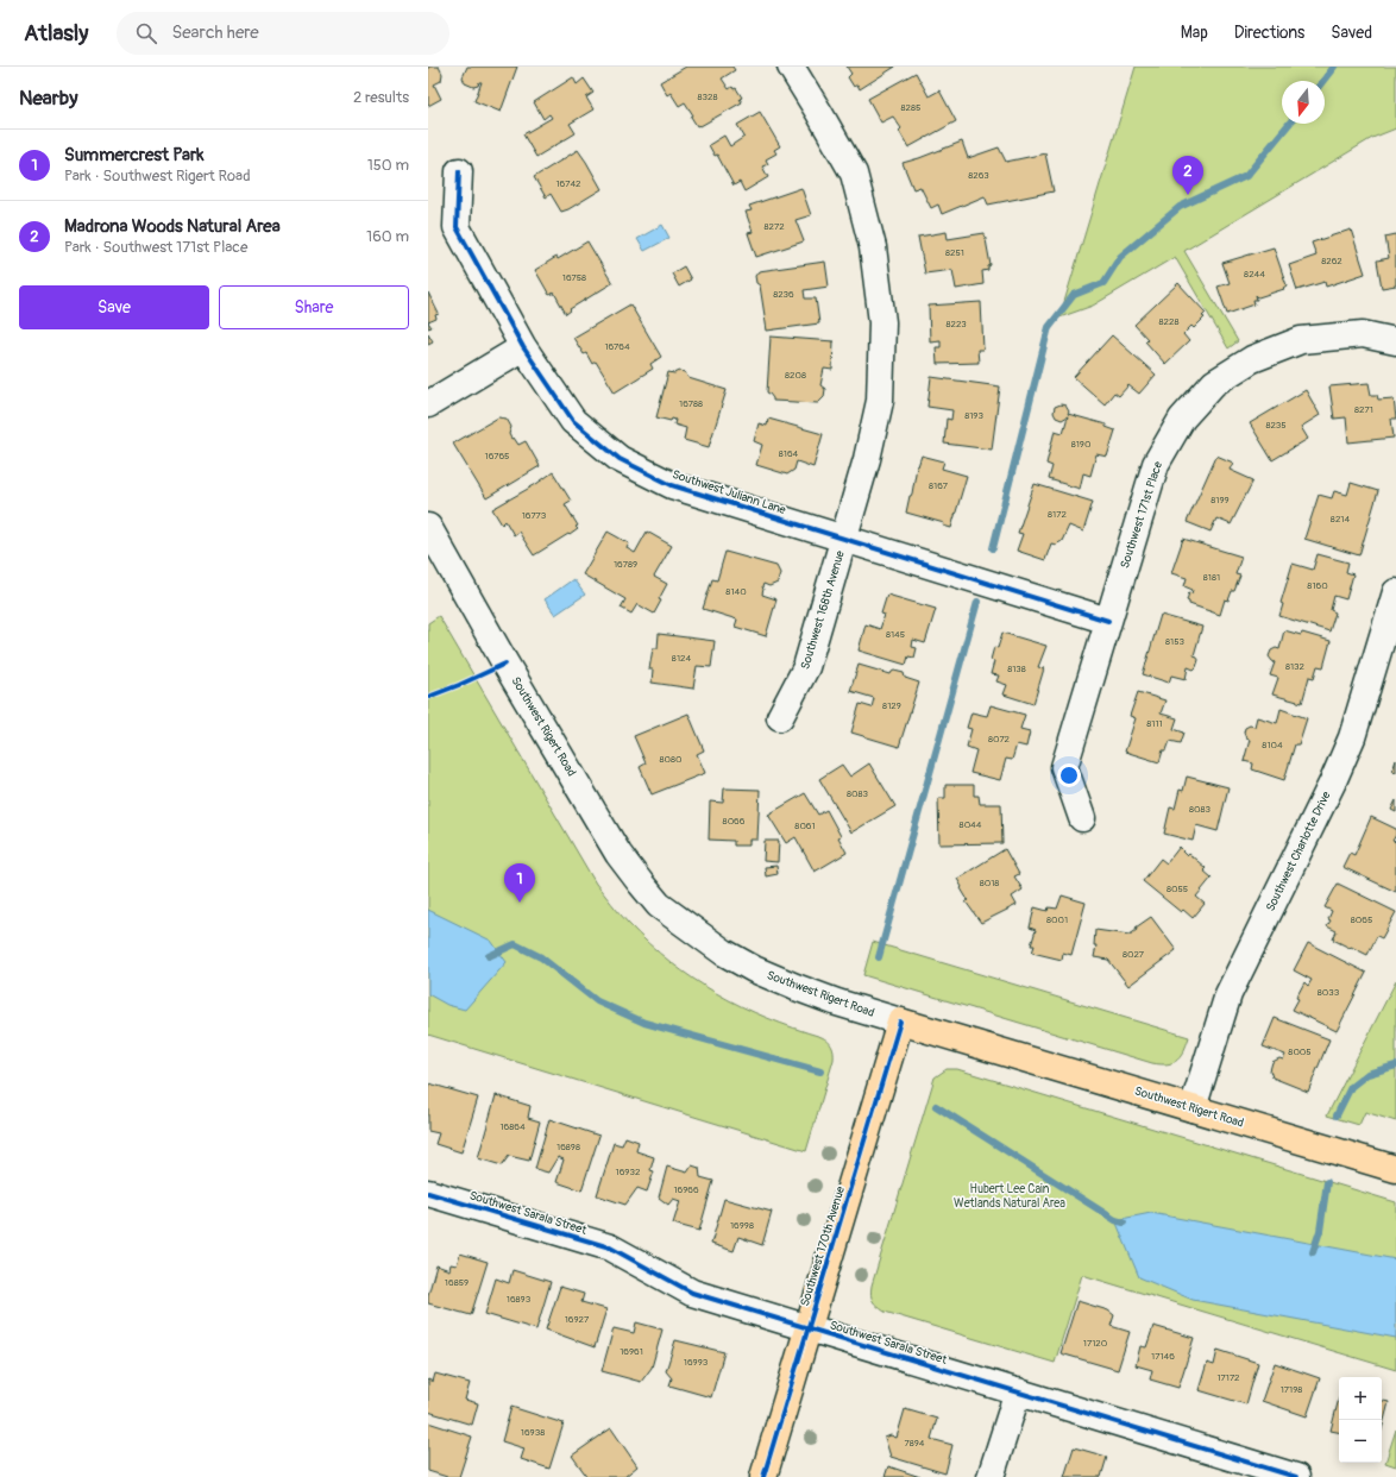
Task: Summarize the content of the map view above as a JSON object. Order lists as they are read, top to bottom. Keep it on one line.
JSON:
{"streets":{"main road":["Southwest Rigert Road","Southwest 170th Avenue"],"street":["Southwest Juliann Lane","Southwest 171st Place","Southwest 168th Avenue","Southwest Charlotte Drive","Southwest Sarala Street"]},"crossings":[["Southwest Juliann Lane","Southwest 171st Place"],["Southwest Juliann Lane","Southwest 168th Avenue"],["Southwest Rigert Road","Southwest Charlotte Drive"],["Southwest Rigert Road","Southwest 170th Avenue"],["Southwest Sarala Street","Southwest 170th Avenue"]],"parks":["Hubert Lee Cain Wetlands Natural Area"],"house_numbers":["8328","8285","8263","16742","8272","8251","8262","8244","16758","8236","8228","8223","16764","8208","16788","8271","8193","8235","8190","8164","16765","8167","8199","8172","16773","8214","16789","8181","8160","8140","8145","8153","8124","8132","8138","8129","8111","8072","8104","8080","8083","8083","8066","8044","8061","8018","8055","8001","8065","8027","8033","8005","16864","16898","16932","16966","16998","16859","16893","16927","17120","16961","17146","16993","17172","17198","16938","7894"],"north":"bottom","page":{"header":"Atlasly","search":"Search here","nav":["Map","Directions","Saved"],"heading":["Nearby","2 results"],"list":[{"mark":"1","name":"Summercrest Park","note":"Park · Southwest Rigert Road","value":"150 m"},{"mark":"2","name":"Madrona Woods Natural Area","note":"Park · Southwest 171st Place","value":"160 m"}],"pins":["2","1"],"buttons":["Save","Share"],"map_buttons":["+","−"]}}
